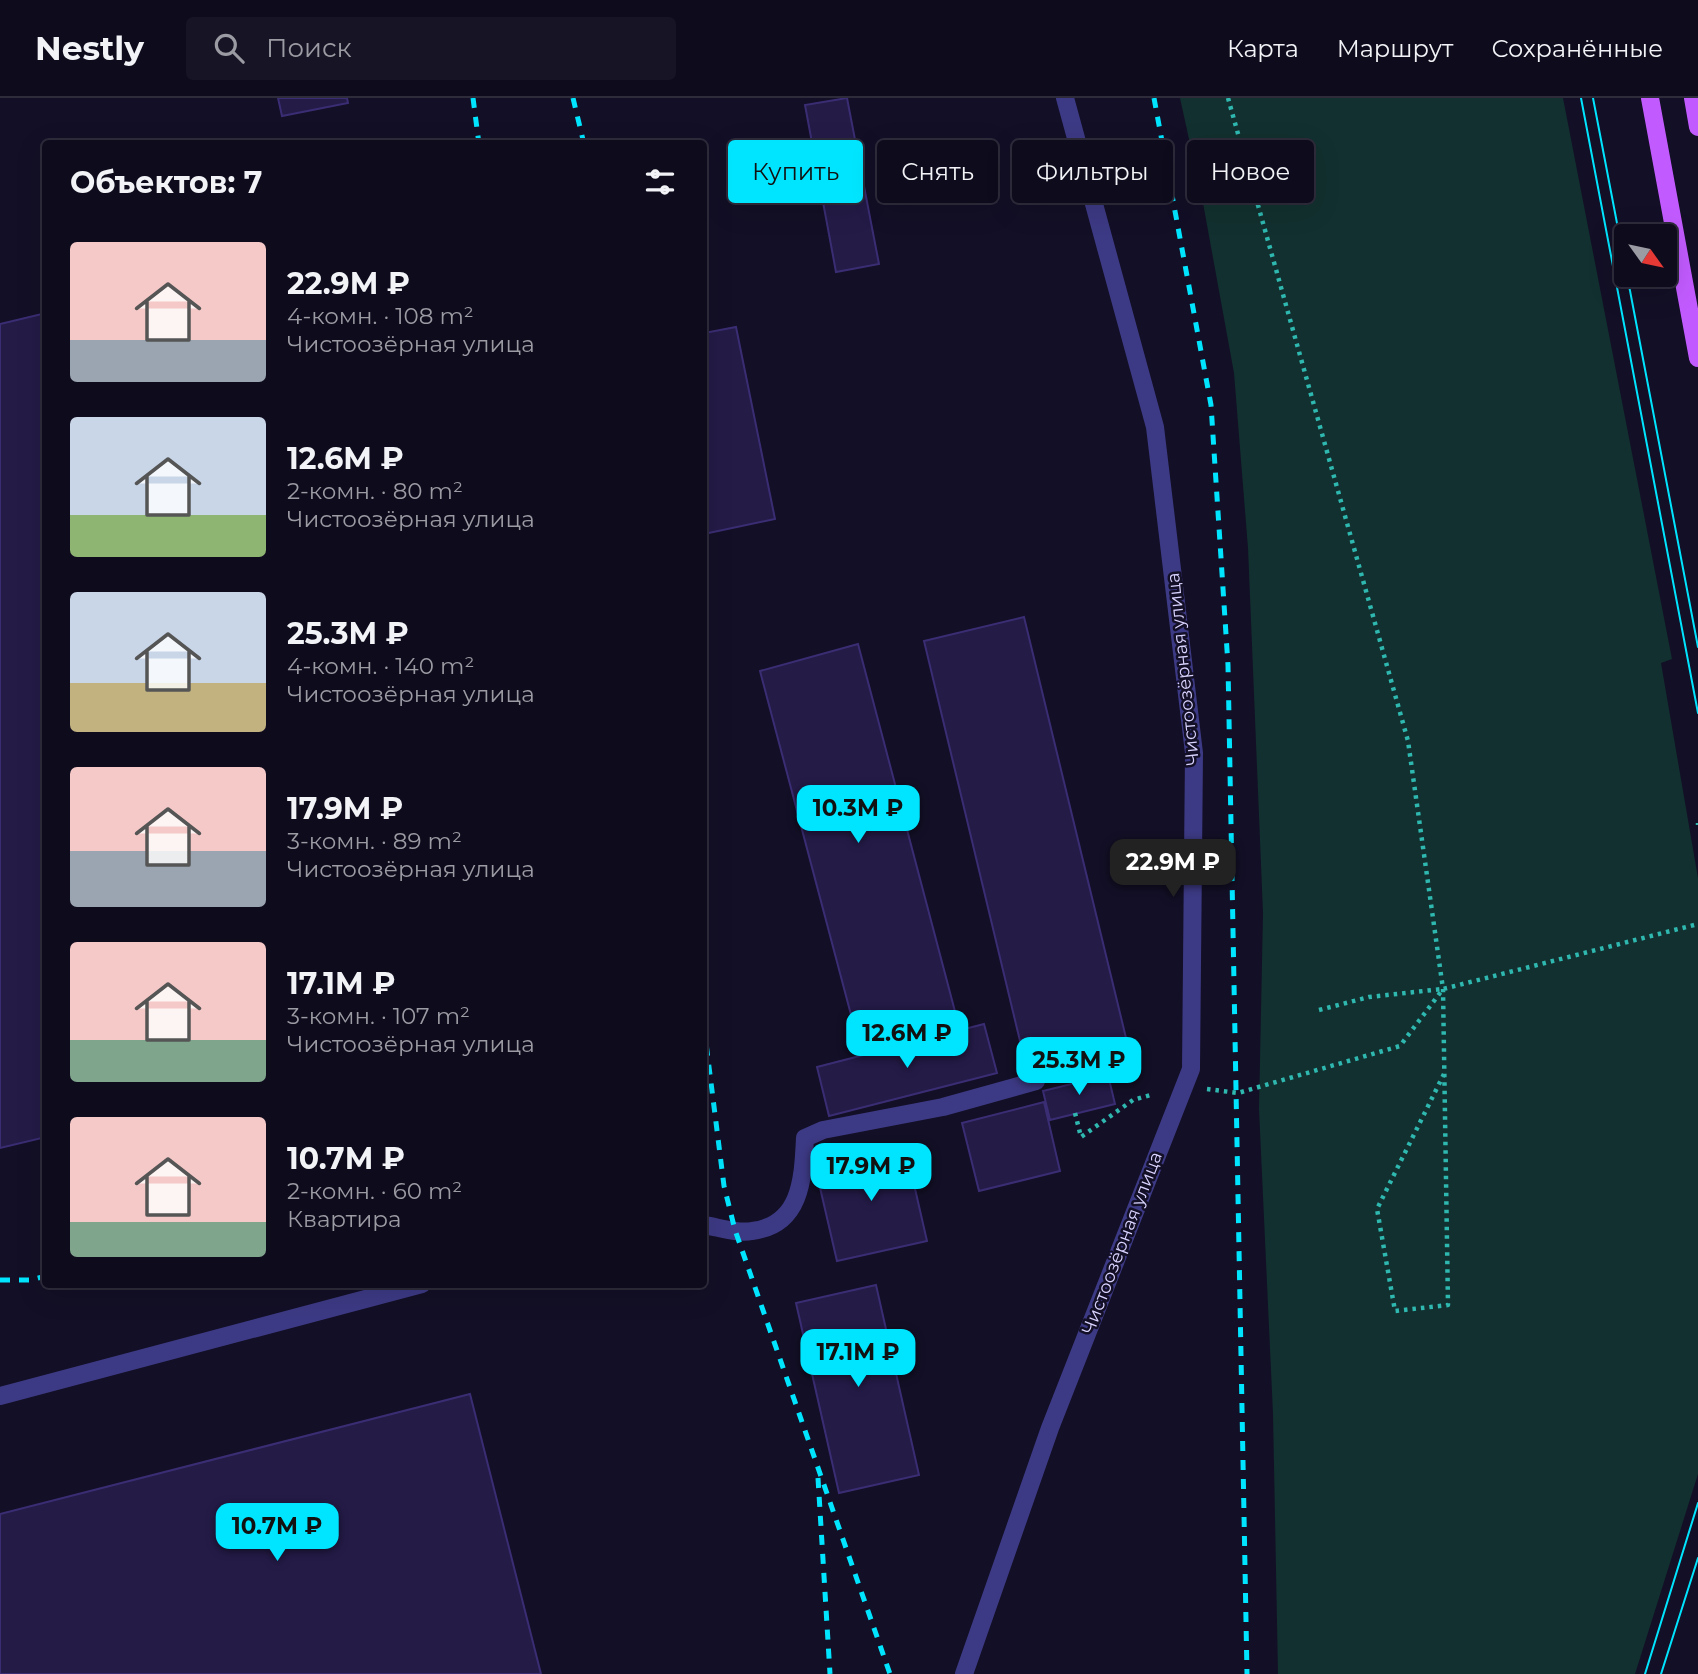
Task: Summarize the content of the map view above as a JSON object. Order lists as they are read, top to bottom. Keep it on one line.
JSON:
{"streets":{"street":["Чистоозёрная улица"]},"north":"bottom right","page":{"header":"Nestly","search":"Поиск","nav":["Карта","Маршрут","Сохранённые"],"chip":["Купить","Снять","Фильтры","Новое"],"heading":"Объектов: 7","list":[{"name":"22.9M ₽","note":"4-комн. · 108 m² · Чистоозёрная улица"},{"name":"12.6M ₽","note":"2-комн. · 80 m² · Чистоозёрная улица"},{"name":"25.3M ₽","note":"4-комн. · 140 m² · Чистоозёрная улица"},{"name":"17.9M ₽","note":"3-комн. · 89 m² · Чистоозёрная улица"},{"name":"17.1M ₽","note":"3-комн. · 107 m² · Чистоозёрная улица"},{"name":"10.7M ₽","note":"2-комн. · 60 m² · Квартира"}],"price":["10.3M ₽","22.9M ₽","12.6M ₽","25.3M ₽","17.9M ₽","17.1M ₽","10.7M ₽"]}}
